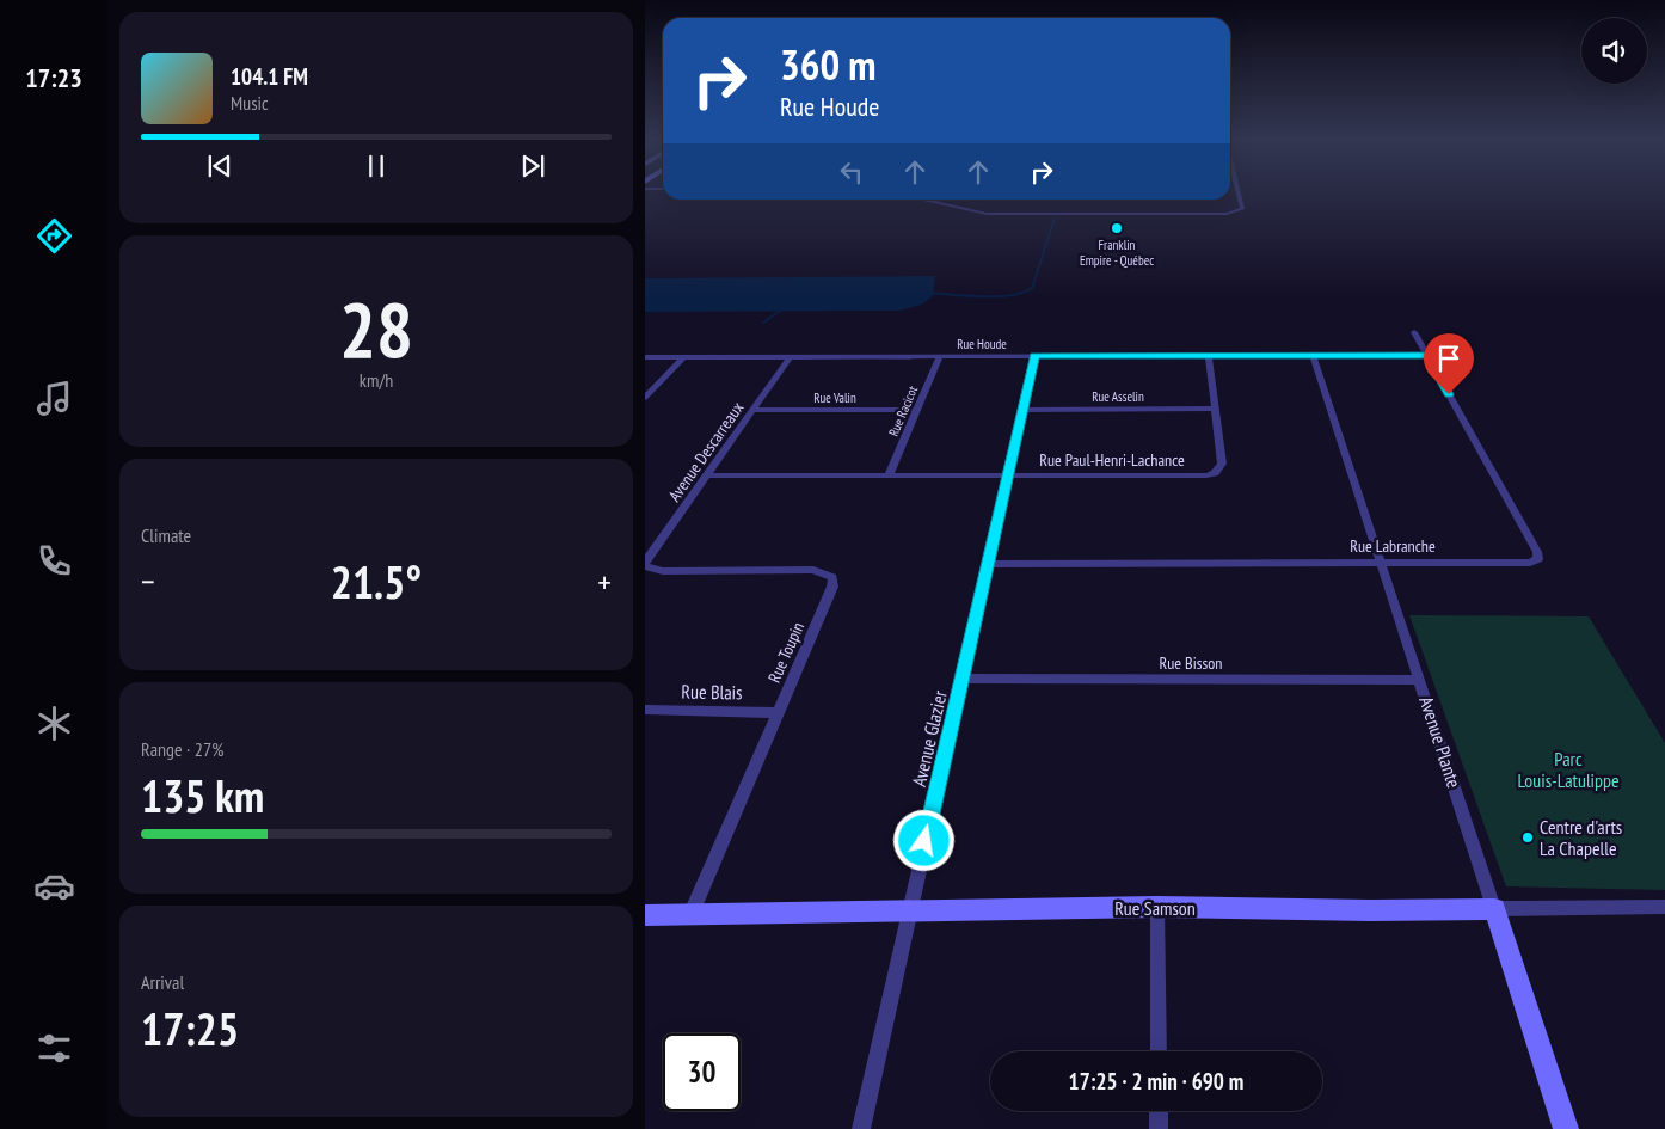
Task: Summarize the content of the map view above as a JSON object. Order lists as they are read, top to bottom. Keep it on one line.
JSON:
{"streets":{"street":["Rue Houde","Rue Asselin","Rue Valin","Rue Racicot","Avenue Descarreaux","Rue Paul-Henri-Lachance","Rue Labranche","Rue Toupin","Rue Bisson","Rue Blais","Avenue Glazier","Avenue Plante","Rue Samson"]},"crossings":[["Rue Houde","Rue Racicot"],["Rue Houde","Avenue Descarreaux"],["Rue Houde","Rue Paul-Henri-Lachance"],["Rue Houde","Rue Labranche"],["Rue Houde","Avenue Glazier"],["Rue Houde","Avenue Plante"],["Rue Asselin","Rue Paul-Henri-Lachance"],["Rue Asselin","Avenue Glazier"],["Rue Valin","Rue Racicot"],["Rue Valin","Avenue Descarreaux"],["Rue Racicot","Rue Paul-Henri-Lachance"],["Avenue Descarreaux","Rue Paul-Henri-Lachance"],["Avenue Descarreaux","Rue Toupin"],["Rue Paul-Henri-Lachance","Avenue Glazier"],["Rue Labranche","Avenue Glazier"],["Rue Labranche","Avenue Plante"],["Rue Toupin","Rue Blais"],["Rue Toupin","Rue Samson"],["Rue Bisson","Avenue Glazier"],["Rue Bisson","Avenue Plante"],["Avenue Glazier","Rue Samson"],["Avenue Plante","Rue Samson"]],"parks":["Parc Louis-Latulippe"],"places":["Franklin Empire - Québec","Centre d'arts La Chapelle"],"page":{"tabs":"17:23","turn":["360 m","Rue Houde"],"song":["104.1 FM","Music"],"tile":[["28","km/h"],"Climate",["Range · 27%","135 km"],["Arrival","17:25"]],"heat":["−","21.5°","+"],"limit":"30","trip":"17:25 · 2 min · 690 m"}}
